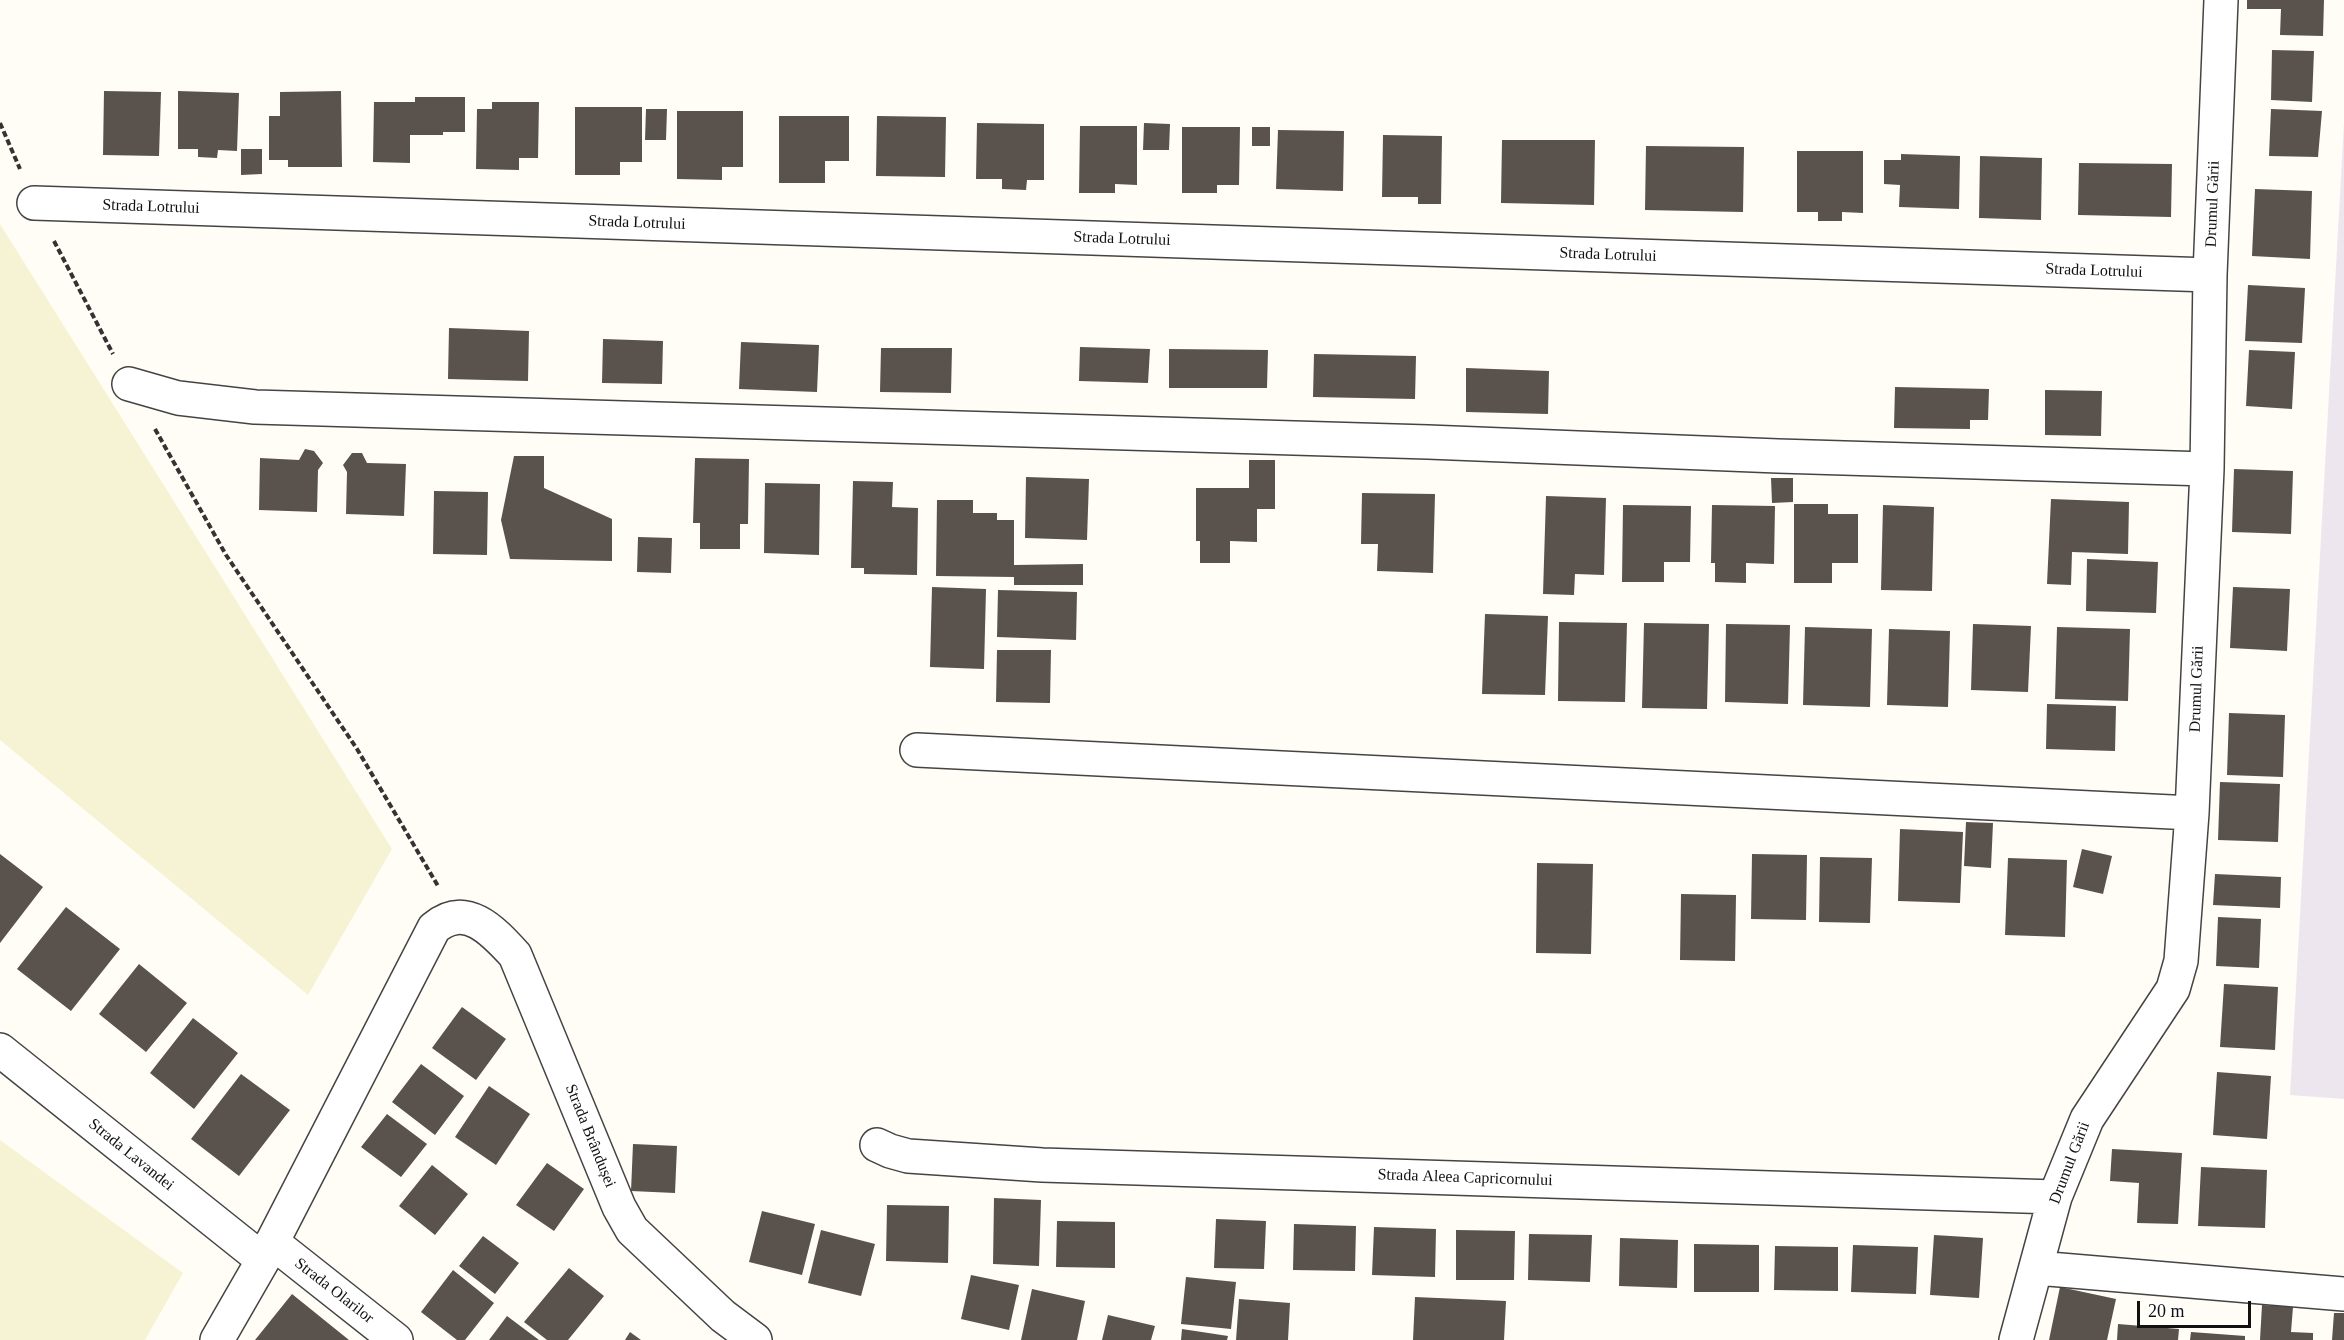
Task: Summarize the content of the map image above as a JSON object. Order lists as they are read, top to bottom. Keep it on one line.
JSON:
{"streets":{"street":["Drumul Gării","Strada Lotrului","Strada Brândușei","Strada Lavandei","Strada Aleea Capricornului","Strada Olarilor"]},"crossings":[["Drumul Gării","Strada Lotrului"],["Drumul Gării","Strada Aleea Capricornului"],["Strada Lavandei","Strada Olarilor"]],"scale_bar":"20 m"}
